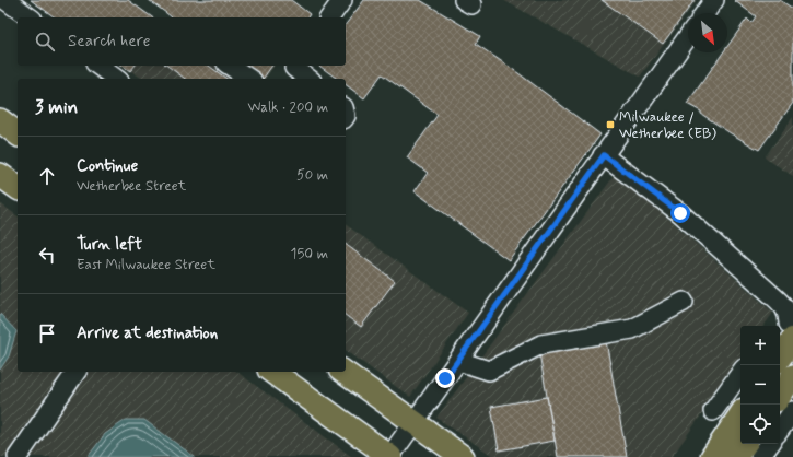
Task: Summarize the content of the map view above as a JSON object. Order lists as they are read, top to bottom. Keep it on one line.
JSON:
{"places":{"transit":["Milwaukee / Wetherbee (EB)"]},"north":"bottom right","page":{"search":"Search here","heading":["3 min","Walk · 200 m"],"list":[["Continue","Wetherbee Street","50 m"],["Turn left","East Milwaukee Street","150 m"],"Arrive at destination"],"map_buttons":["+","−"]}}
